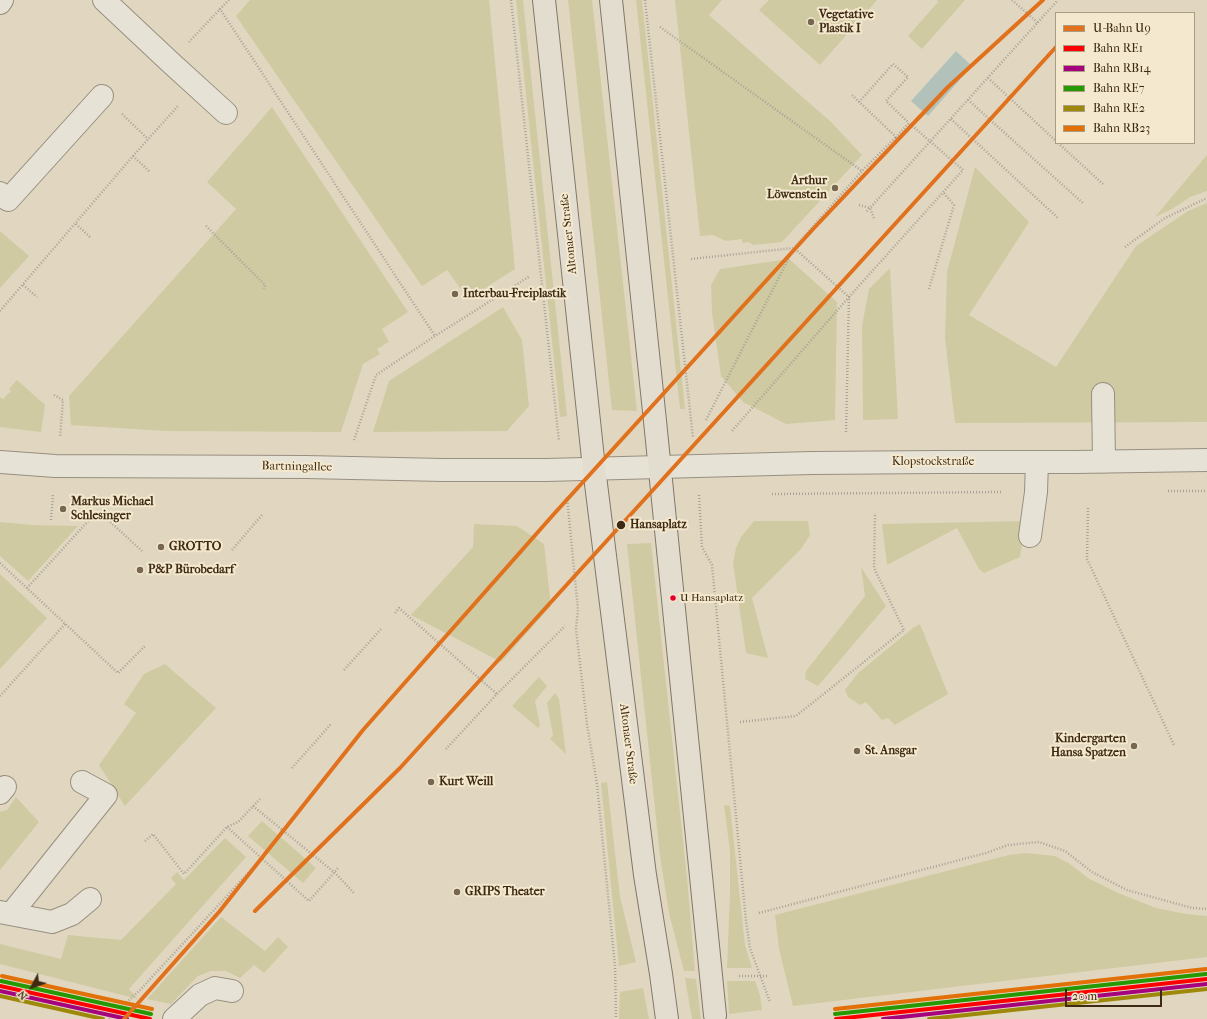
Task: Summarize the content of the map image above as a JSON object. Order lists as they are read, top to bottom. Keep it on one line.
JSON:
{"streets":{"main road":["Altonaer Straße"],"street":["Klopstockstraße","Bartningallee"]},"crossings":[["Altonaer Straße","Bartningallee"]],"places":["Vegetative Plastik I","Arthur Löwenstein","Interbau-Freiplastik","Markus Michael Schlesinger","Hansaplatz","GROTTO","P&P Bürobedarf","U Hansaplatz","Kindergarten Hansa Spatzen","St. Ansgar","Kurt Weill","GRIPS Theater"],"lines":["metro line U9","rail line RB23","rail line RE7","rail line RE1","rail line RB14","rail line RE2"],"legend":["U-Bahn U9","Bahn RE1","Bahn RB14","Bahn RE7","Bahn RE2","Bahn RB23"],"scale_bar":"20 m","north":"bottom left"}
